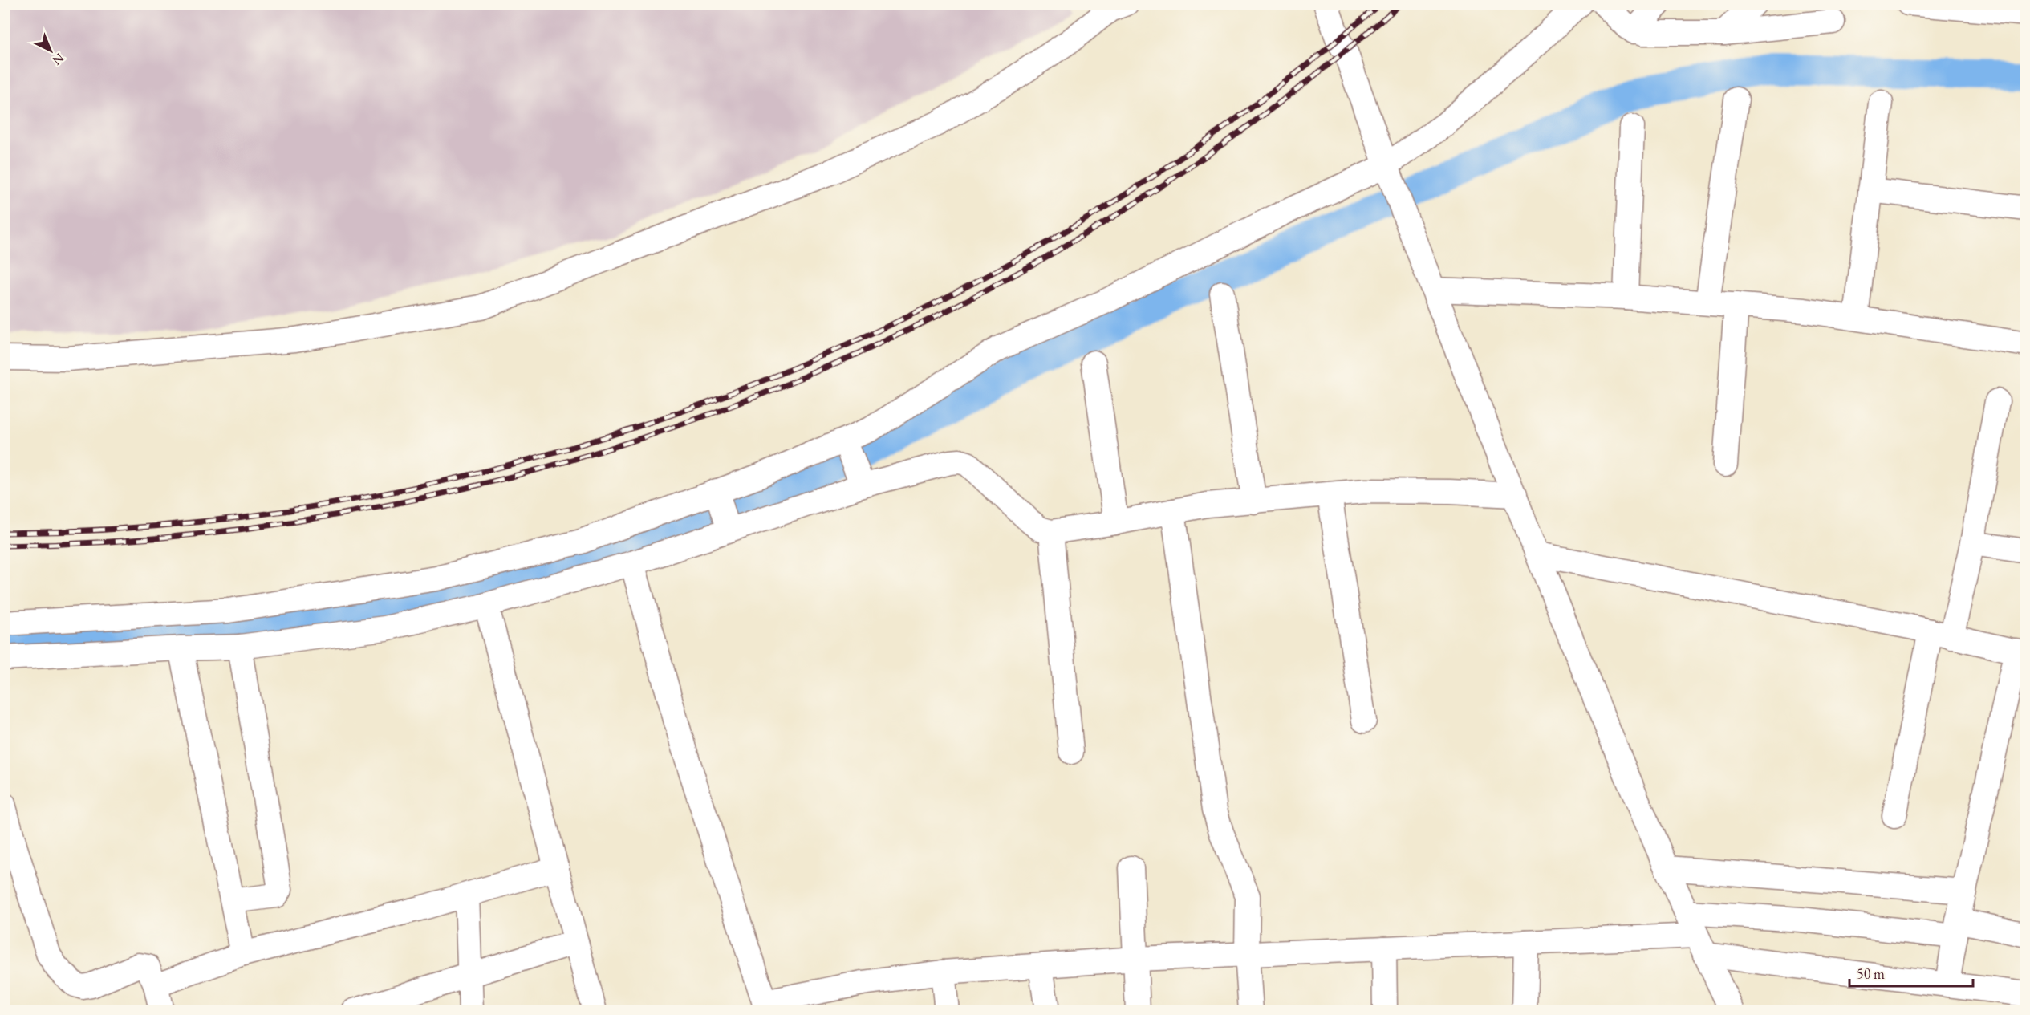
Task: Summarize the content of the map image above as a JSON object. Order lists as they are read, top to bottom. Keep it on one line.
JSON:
{"scale_bar":"50 m","north":"bottom right"}
